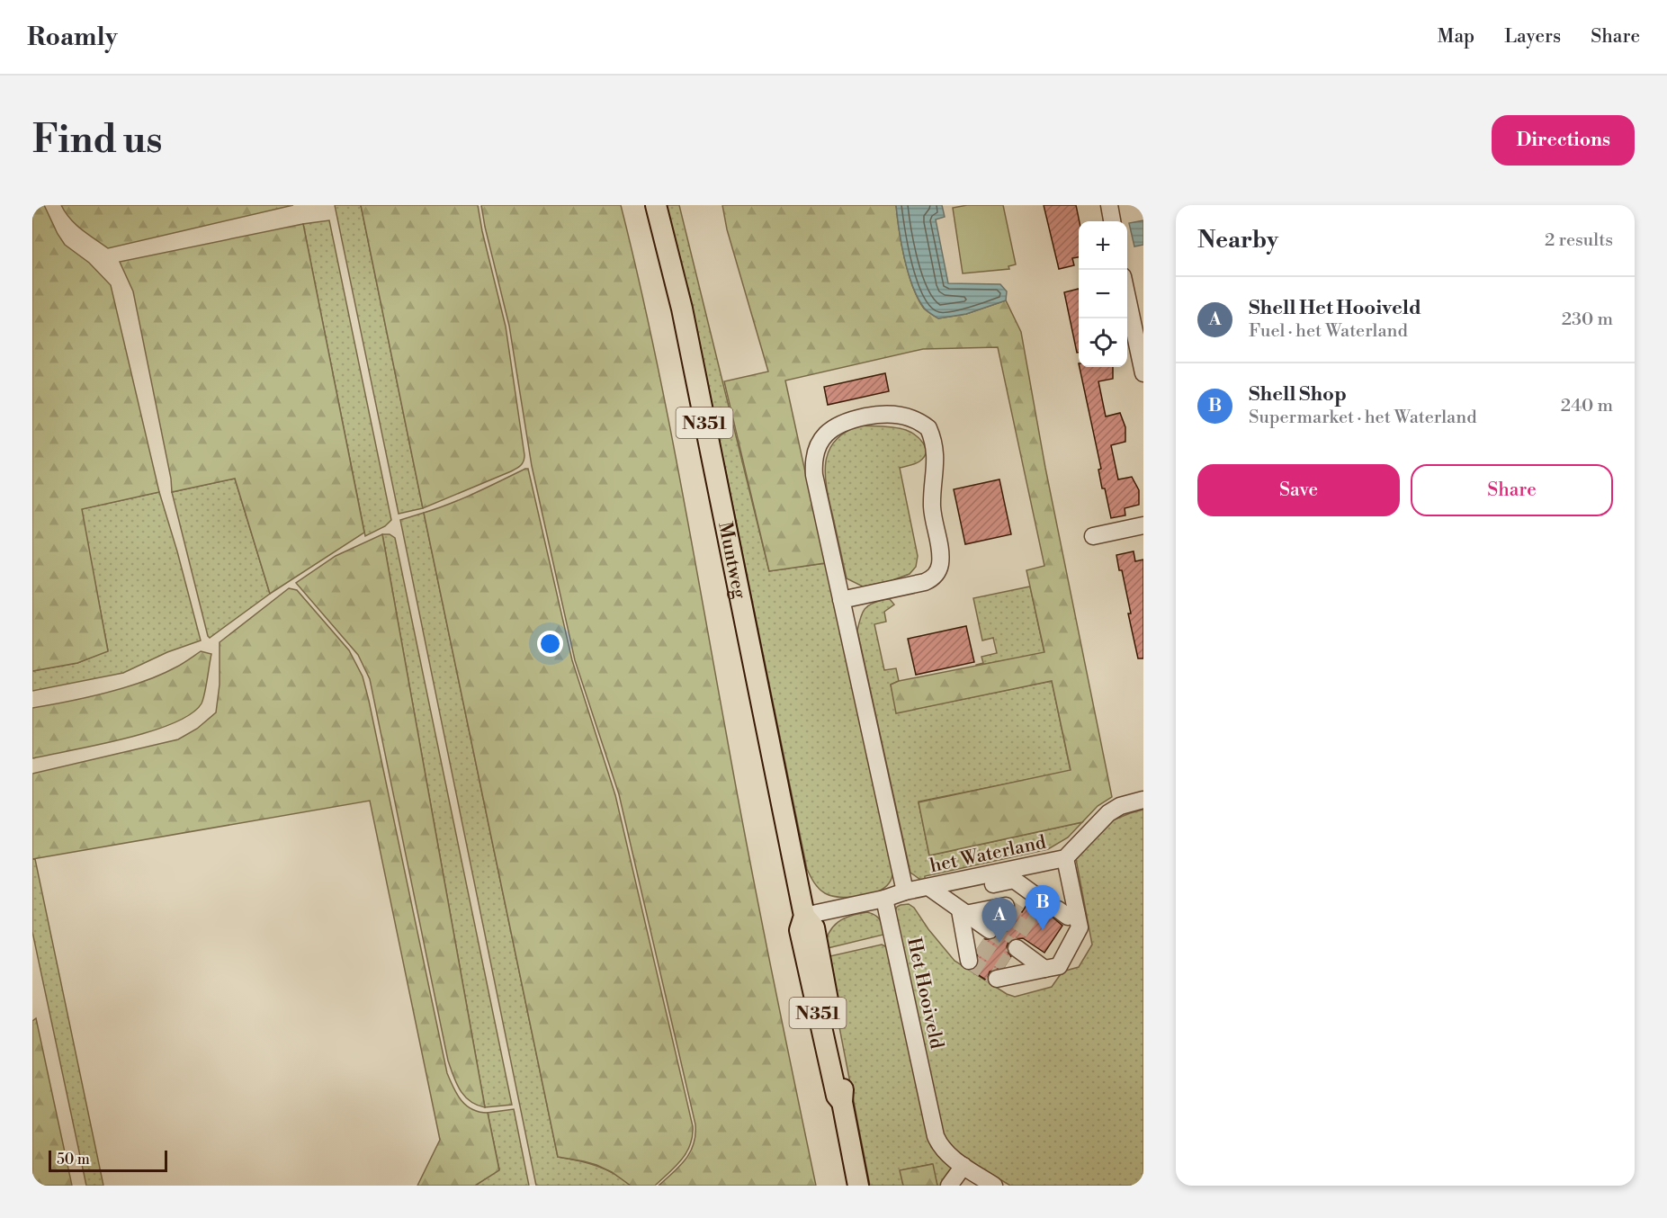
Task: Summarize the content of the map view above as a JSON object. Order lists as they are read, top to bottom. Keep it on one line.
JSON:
{"streets":{"main road":["N351","Muntweg"],"street":["het Waterland","Het Hooiveld"]},"crossings":[["het Waterland","Het Hooiveld"]],"scale_bar":"50 m","page":{"header":"Roamly","nav":["Map","Layers","Share"],"buttons":["Directions",["Save","Share"]],"title":"Find us","heading":["Nearby","2 results"],"map_buttons":["+","−"],"list":[{"mark":"A","name":"Shell Het Hooiveld","note":"Fuel · het Waterland","value":"230 m"},{"mark":"B","name":"Shell Shop","note":"Supermarket · het Waterland","value":"240 m"}],"pins":["B","A"],"scale":"50 m"}}
